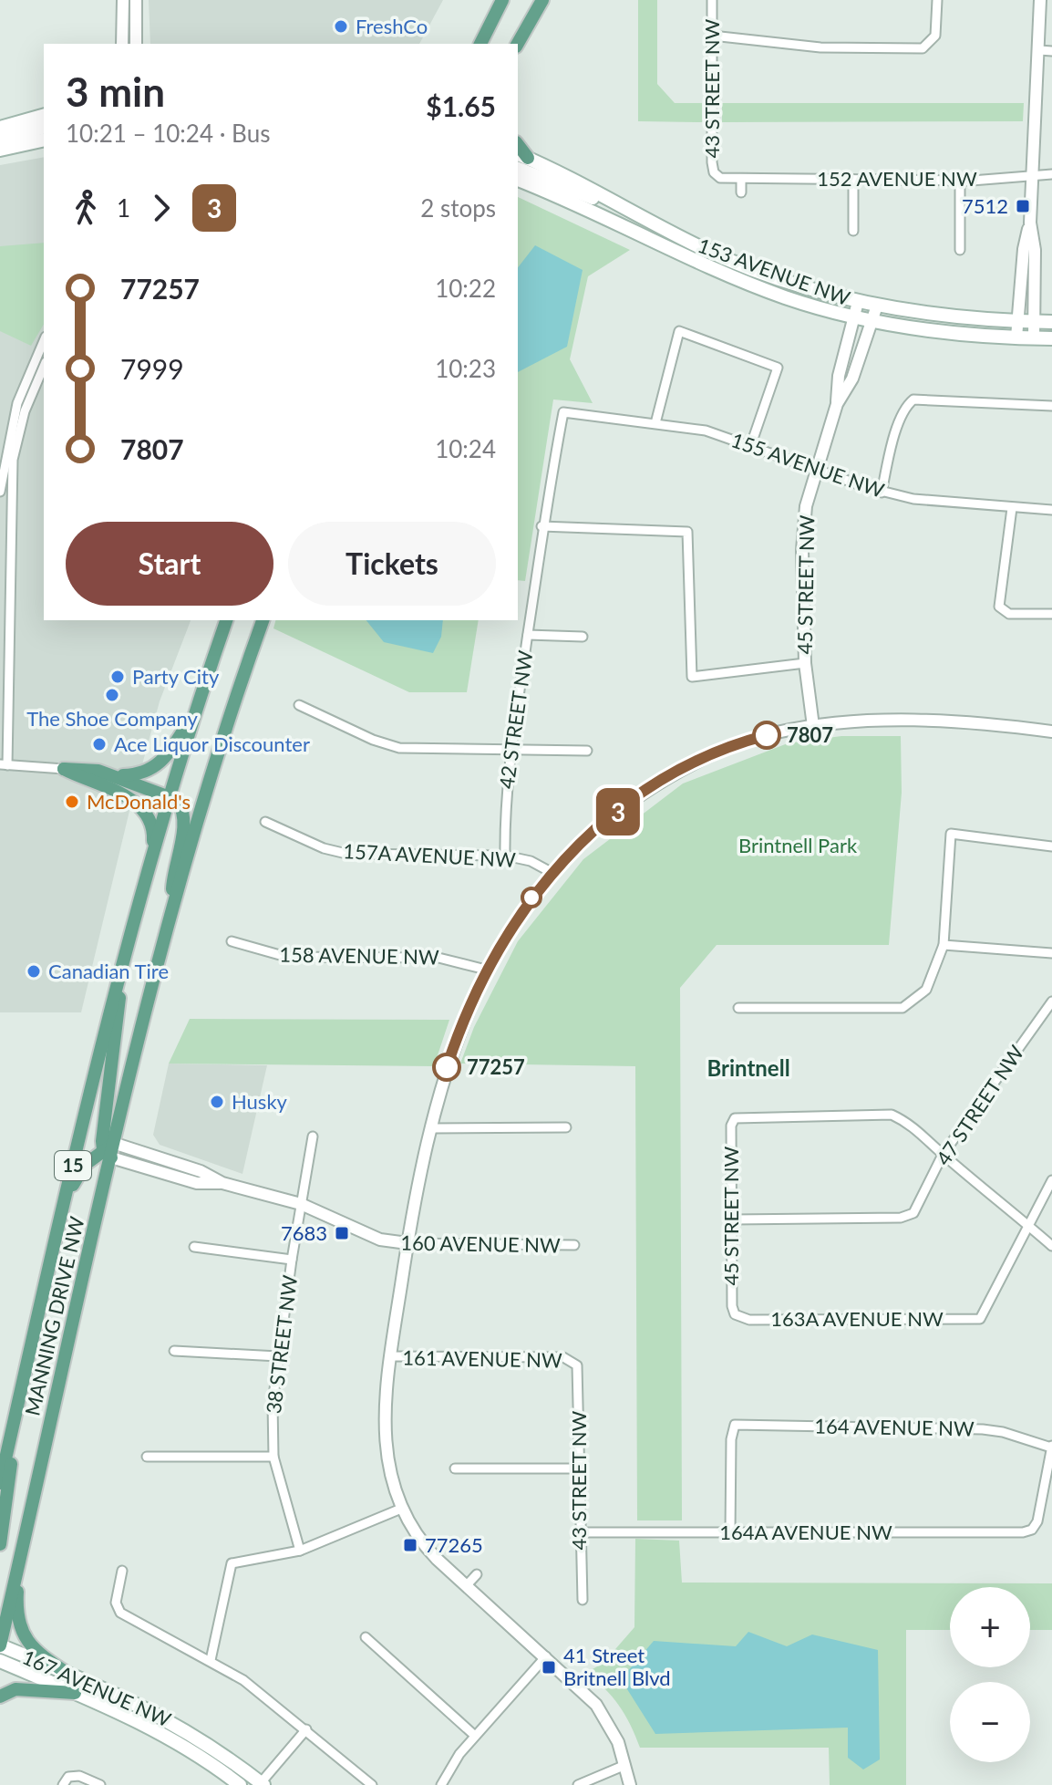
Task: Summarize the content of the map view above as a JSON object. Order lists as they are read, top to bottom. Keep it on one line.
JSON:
{"streets":{"main road":["153 AVENUE NW","15","MANNING DRIVE NW","167 AVENUE NW"],"street":["43 STREET NW","152 AVENUE NW","155 AVENUE NW","45 STREET NW","42 STREET NW","157A AVENUE NW","158 AVENUE NW","47 STREET NW","160 AVENUE NW","163A AVENUE NW","38 STREET NW","161 AVENUE NW","164 AVENUE NW","164A AVENUE NW"]},"crossings":[["43 STREET NW","152 AVENUE NW"],["43 STREET NW","161 AVENUE NW"],["43 STREET NW","164A AVENUE NW"],["153 AVENUE NW","45 STREET NW"],["155 AVENUE NW","45 STREET NW"],["155 AVENUE NW","42 STREET NW"],["45 STREET NW","47 STREET NW"],["45 STREET NW","163A AVENUE NW"],["42 STREET NW","157A AVENUE NW"],["160 AVENUE NW","MANNING DRIVE NW"],["160 AVENUE NW","38 STREET NW"],["MANNING DRIVE NW","167 AVENUE NW"],["164 AVENUE NW","164A AVENUE NW"]],"districts":["Brintnell"],"parks":["Brintnell Park"],"places":{"other":["FreshCo","Party City","The Shoe Company","7807","Ace Liquor Discounter","McDonald's","Canadian Tire","77257","Husky"],"transit":["7512","7683","77265","41 Street Britnell Blvd"]},"lines":["bus line 3"],"page":{"on_map":"3","heading":["3 min","10:21 – 10:24 · Bus","$1.65"],"legs":["1","3","2 stops"],"list":[{"name":"77257","value":"10:22"},{"name":"7999","value":"10:23"},{"name":"7807","value":"10:24"}],"buttons":["Start","Tickets"],"map_buttons":["+","−"]}}
